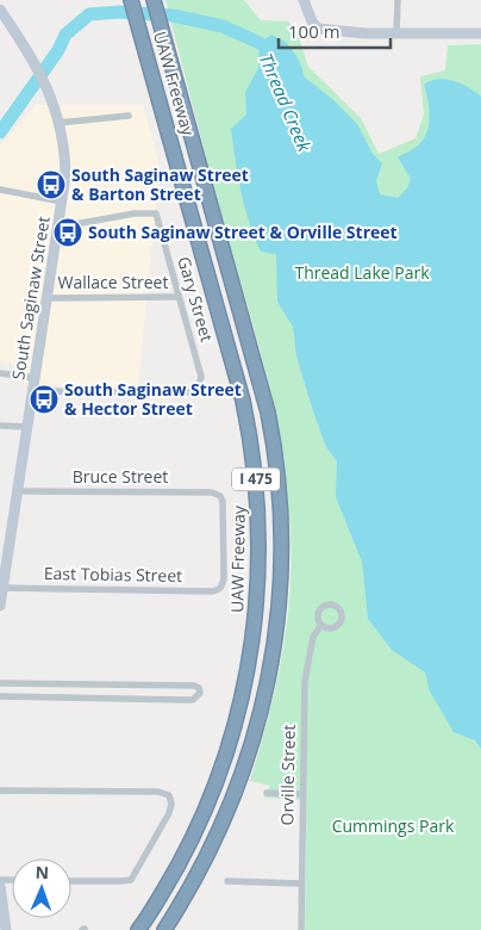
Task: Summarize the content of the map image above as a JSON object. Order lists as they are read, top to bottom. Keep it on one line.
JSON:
{"streets":{"highway":["UAW Freeway","I 475"],"main road":["South Saginaw Street"],"street":["Wallace Street","Gary Street","Bruce Street","East Tobias Street","Orville Street"]},"crossings":[["Wallace Street","South Saginaw Street"],["Wallace Street","Gary Street"],["South Saginaw Street","Gary Street"],["South Saginaw Street","Bruce Street"],["South Saginaw Street","East Tobias Street"],["Bruce Street","East Tobias Street"]],"water":["Thread Creek"],"parks":["Thread Lake Park","Cummings Park"],"places":{"bus stop":["South Saginaw Street & Barton Street","South Saginaw Street & Orville Street","South Saginaw Street & Hector Street"]},"scale_bar":"100 m","north":"top"}
